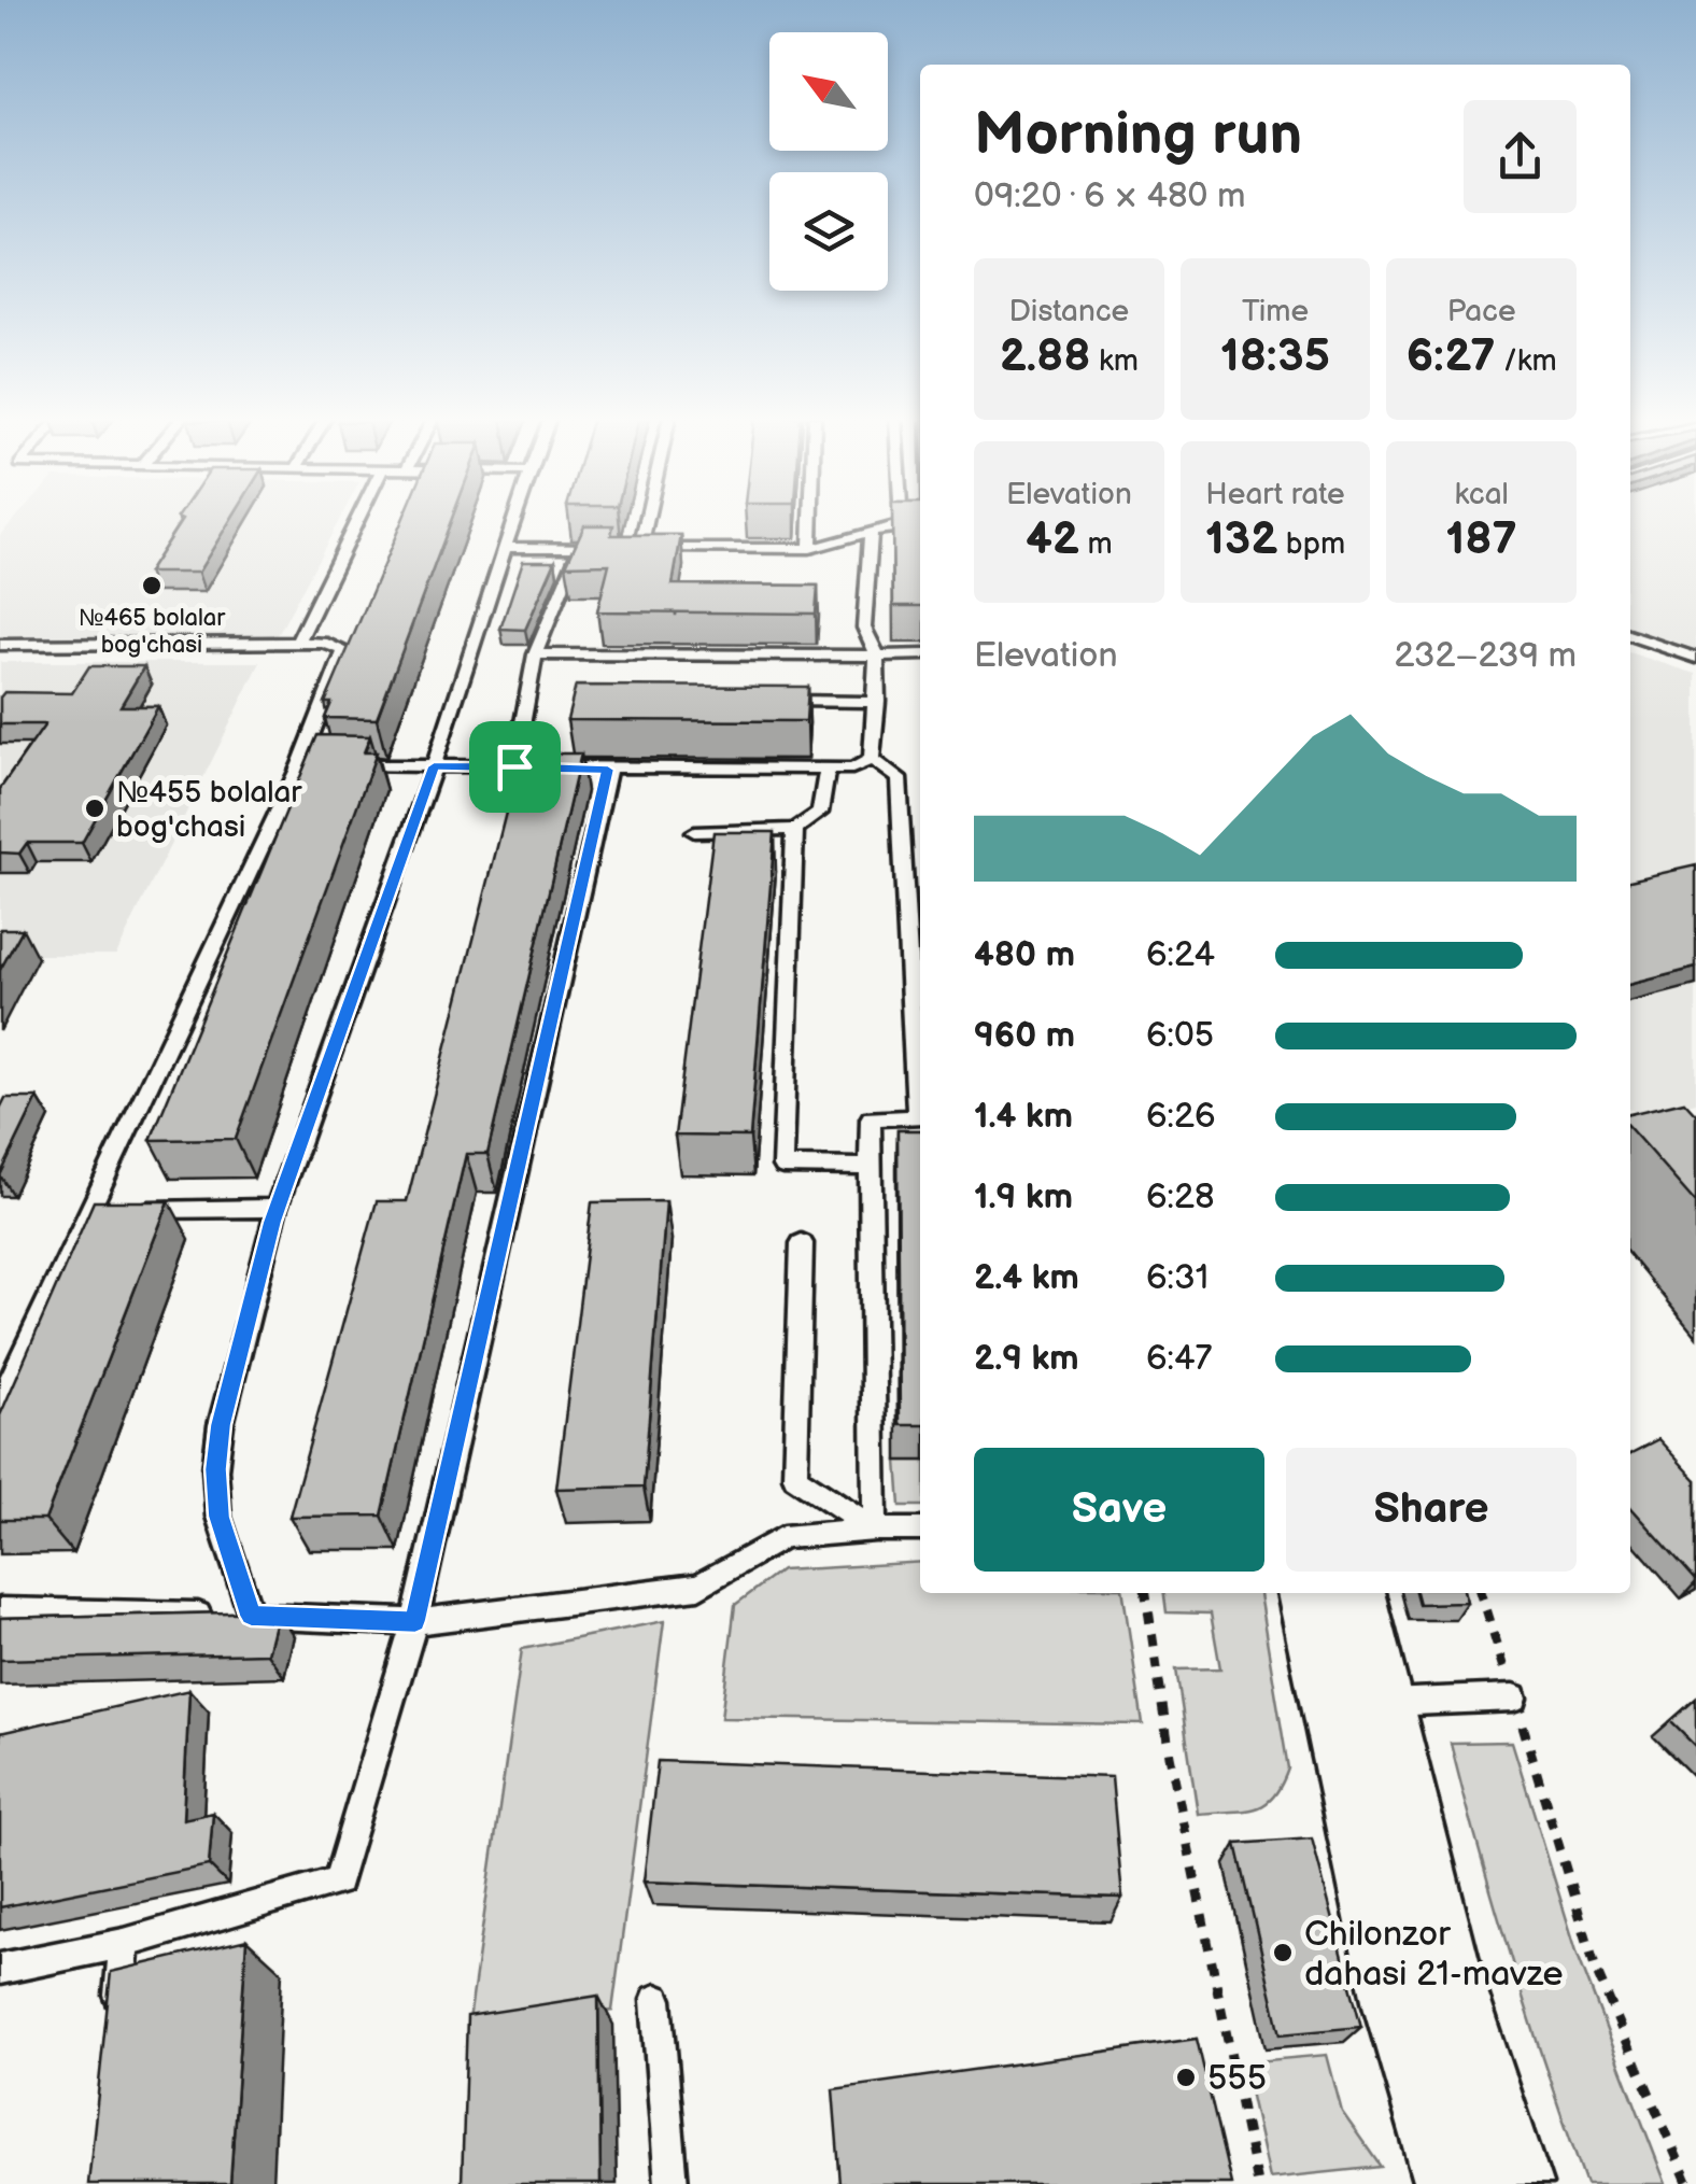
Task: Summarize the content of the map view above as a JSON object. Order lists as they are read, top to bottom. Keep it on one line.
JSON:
{"places":["№465 bolalar bog'chasi","№455 bolalar bog'chasi","Chilonzor dahasi 21-mavze","555"],"north":"top left","page":{"heading":["Morning run","09:20 · 6 × 480 m"],"stats":[["Distance","2.88 km"],["Time","18:35"],["Pace","6:27 /km"],["Elevation","42 m"],["Heart rate","132 bpm"],["kcal","187"]],"chart":["Elevation","232–239 m"],"list":[{"name":"480 m","note":"6:24"},{"name":"960 m","note":"6:05"},{"name":"1.4 km","note":"6:26"},{"name":"1.9 km","note":"6:28"},{"name":"2.4 km","note":"6:31"},{"name":"2.9 km","note":"6:47"}],"buttons":["Save","Share"]}}
